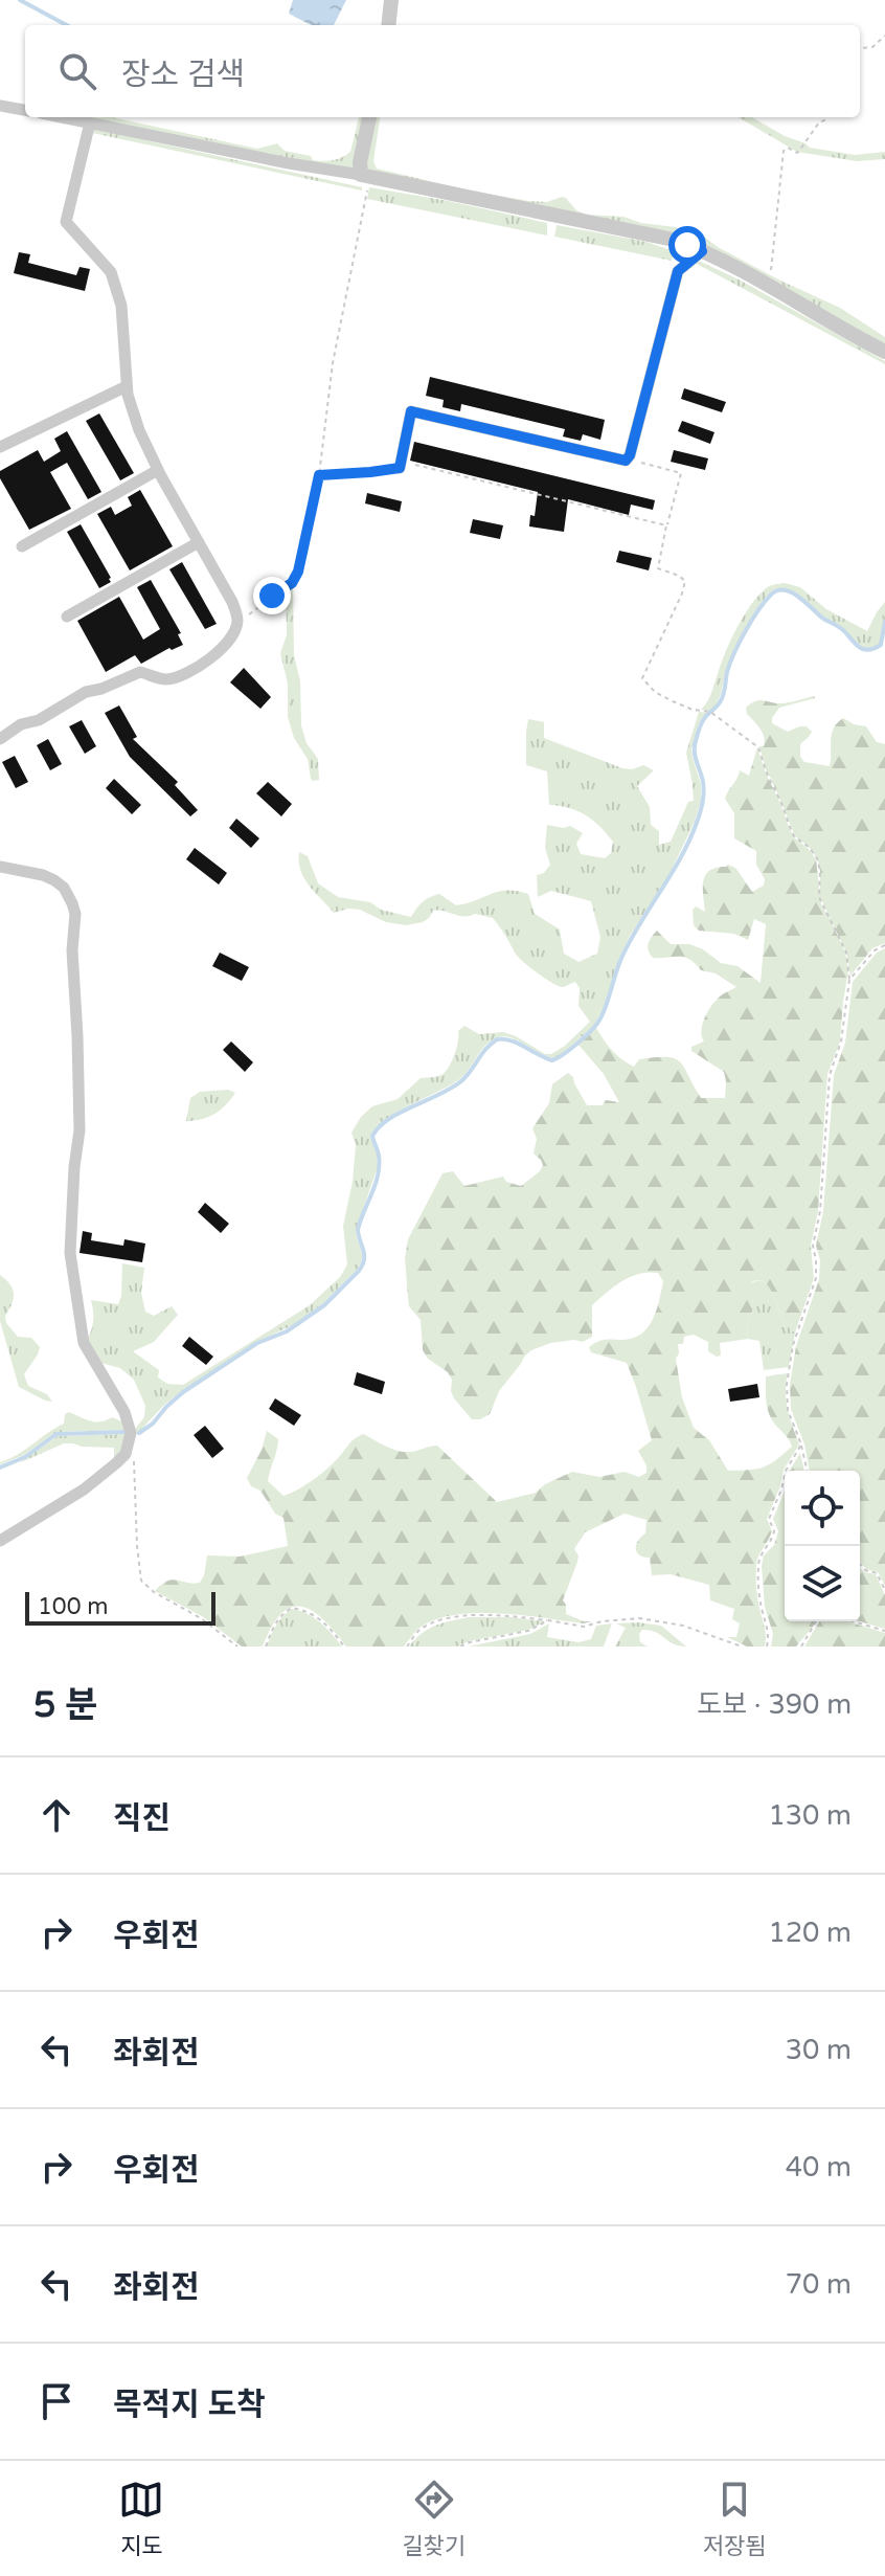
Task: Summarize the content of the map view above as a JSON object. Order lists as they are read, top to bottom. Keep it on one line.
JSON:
{"scale_bar":"100 m","page":{"search":"장소 검색","scale":"100 m","heading":["5 분","도보 · 390 m"],"list":[["직진","130 m"],["우회전","120 m"],["좌회전","30 m"],["우회전","40 m"],["좌회전","70 m"],"목적지 도착"],"nav":["지도","길찾기","저장됨"]}}
